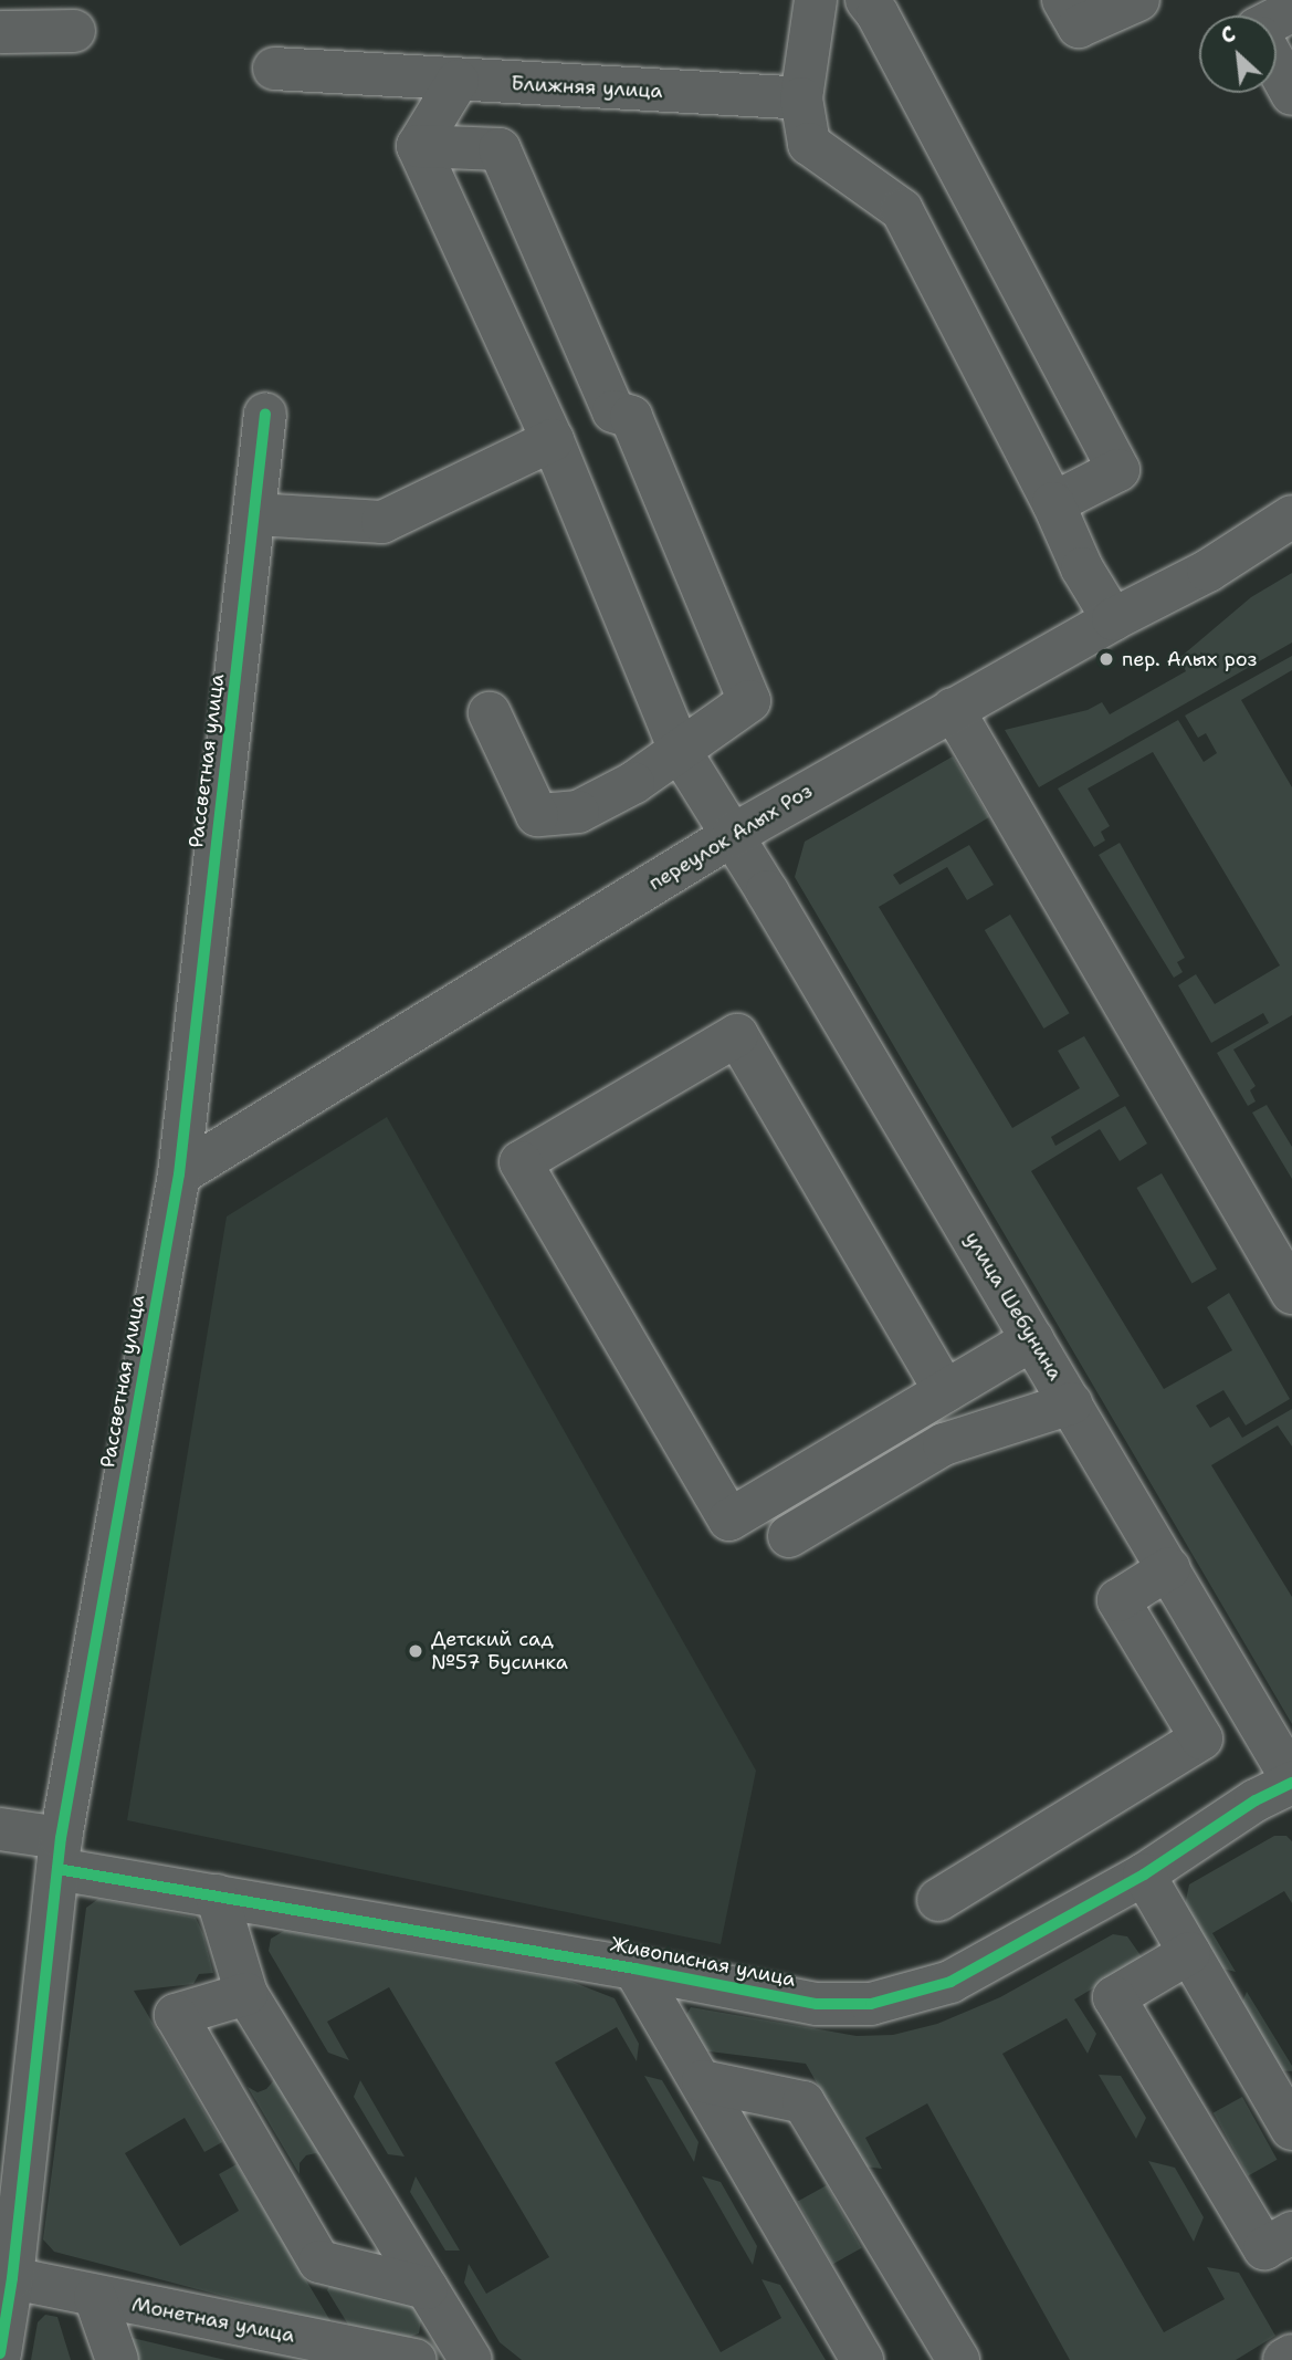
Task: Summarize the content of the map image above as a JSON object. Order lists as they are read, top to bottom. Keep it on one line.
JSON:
{"streets":{"street":["Ближняя улица","Рассветная улица","переулок Алых Роз","улица Шебунина","Живописная улица","Монетная улица"]},"crossings":[["Рассветная улица","переулок Алых Роз"],["Рассветная улица","Живописная улица"],["Рассветная улица","Монетная улица"],["переулок Алых Роз","улица Шебунина"],["улица Шебунина","Живописная улица"]],"places":["пер. Алых роз","Детский сад №57 Бусинка"],"north":"top left"}
